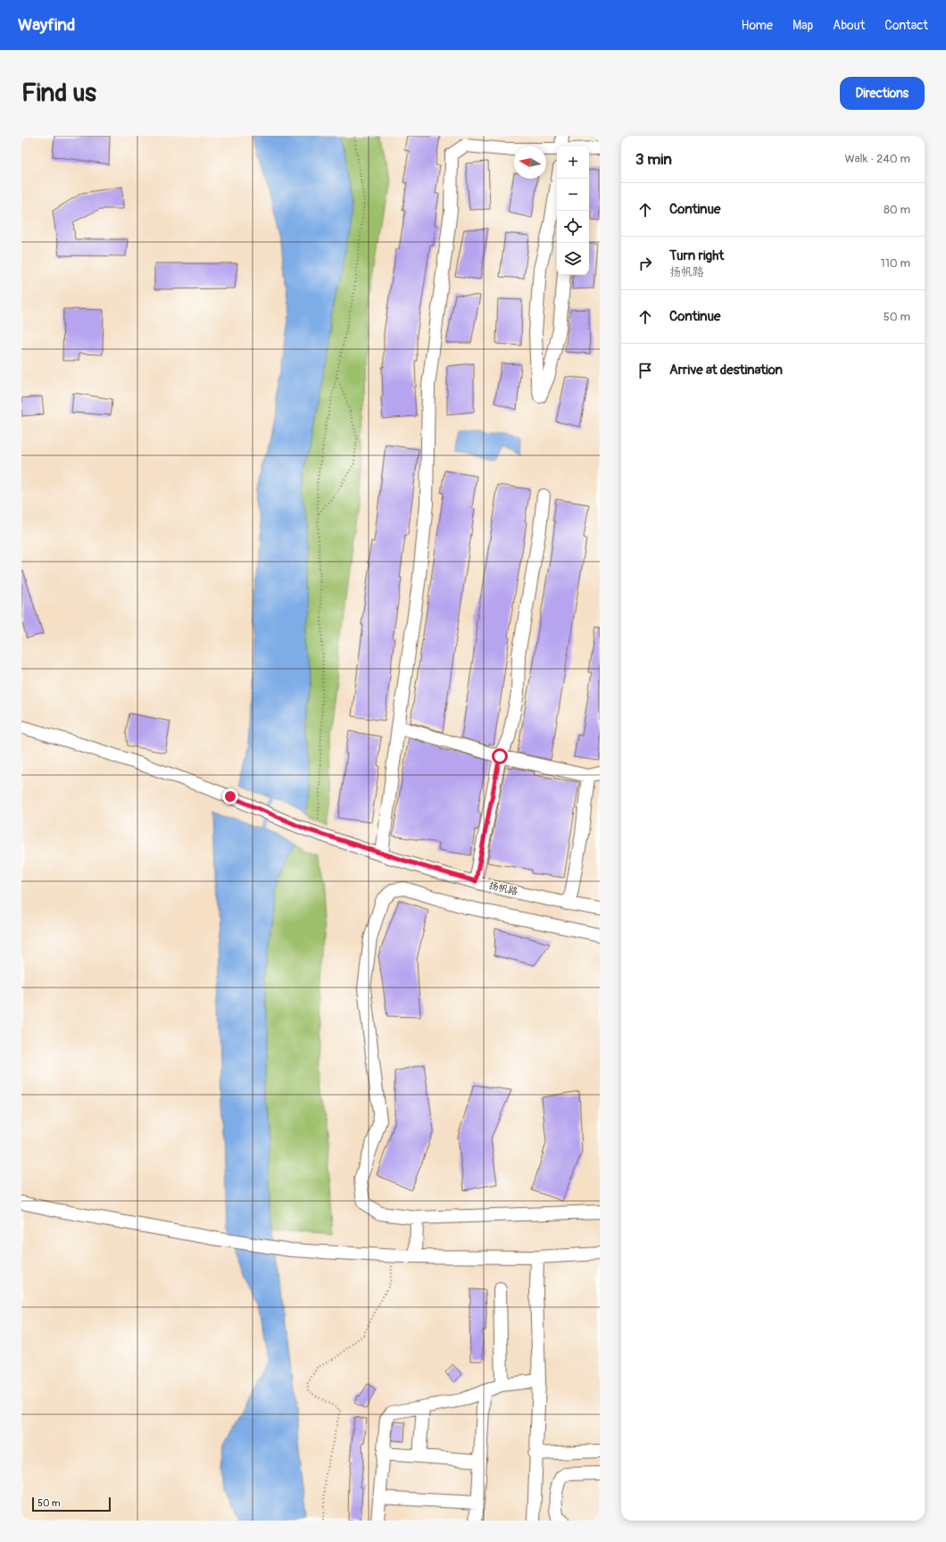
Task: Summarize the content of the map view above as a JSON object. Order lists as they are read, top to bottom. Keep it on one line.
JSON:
{"streets":{"street":["扬帆路"]},"scale_bar":"50 m","north":"left","page":{"header":"Wayfind","nav":["Home","Map","About","Contact"],"buttons":"Directions","title":"Find us","heading":["3 min","Walk · 240 m"],"map_buttons":["+","−"],"list":[["Continue","80 m"],["Turn right","扬帆路","110 m"],["Continue","50 m"],"Arrive at destination"],"scale":"50 m"}}
